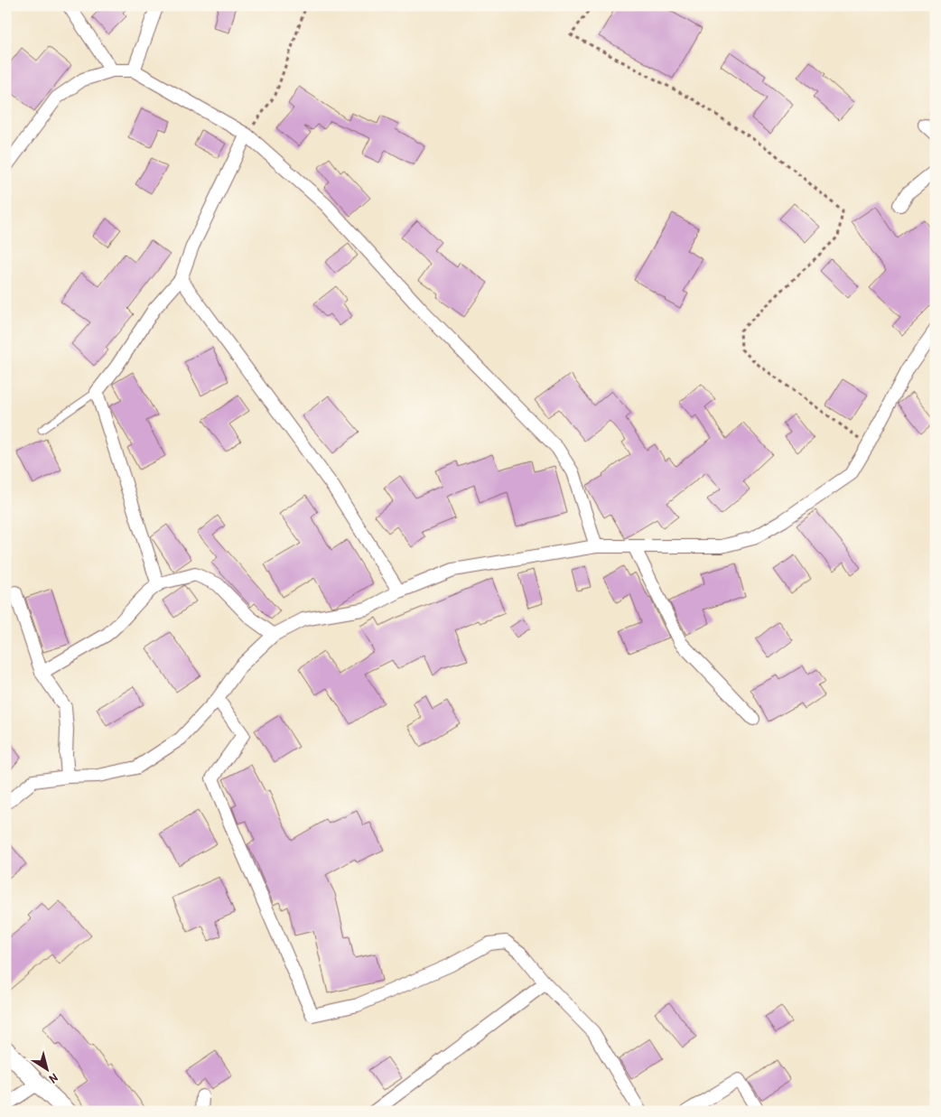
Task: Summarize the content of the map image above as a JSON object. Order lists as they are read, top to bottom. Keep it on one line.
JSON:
{"north":"bottom right"}
